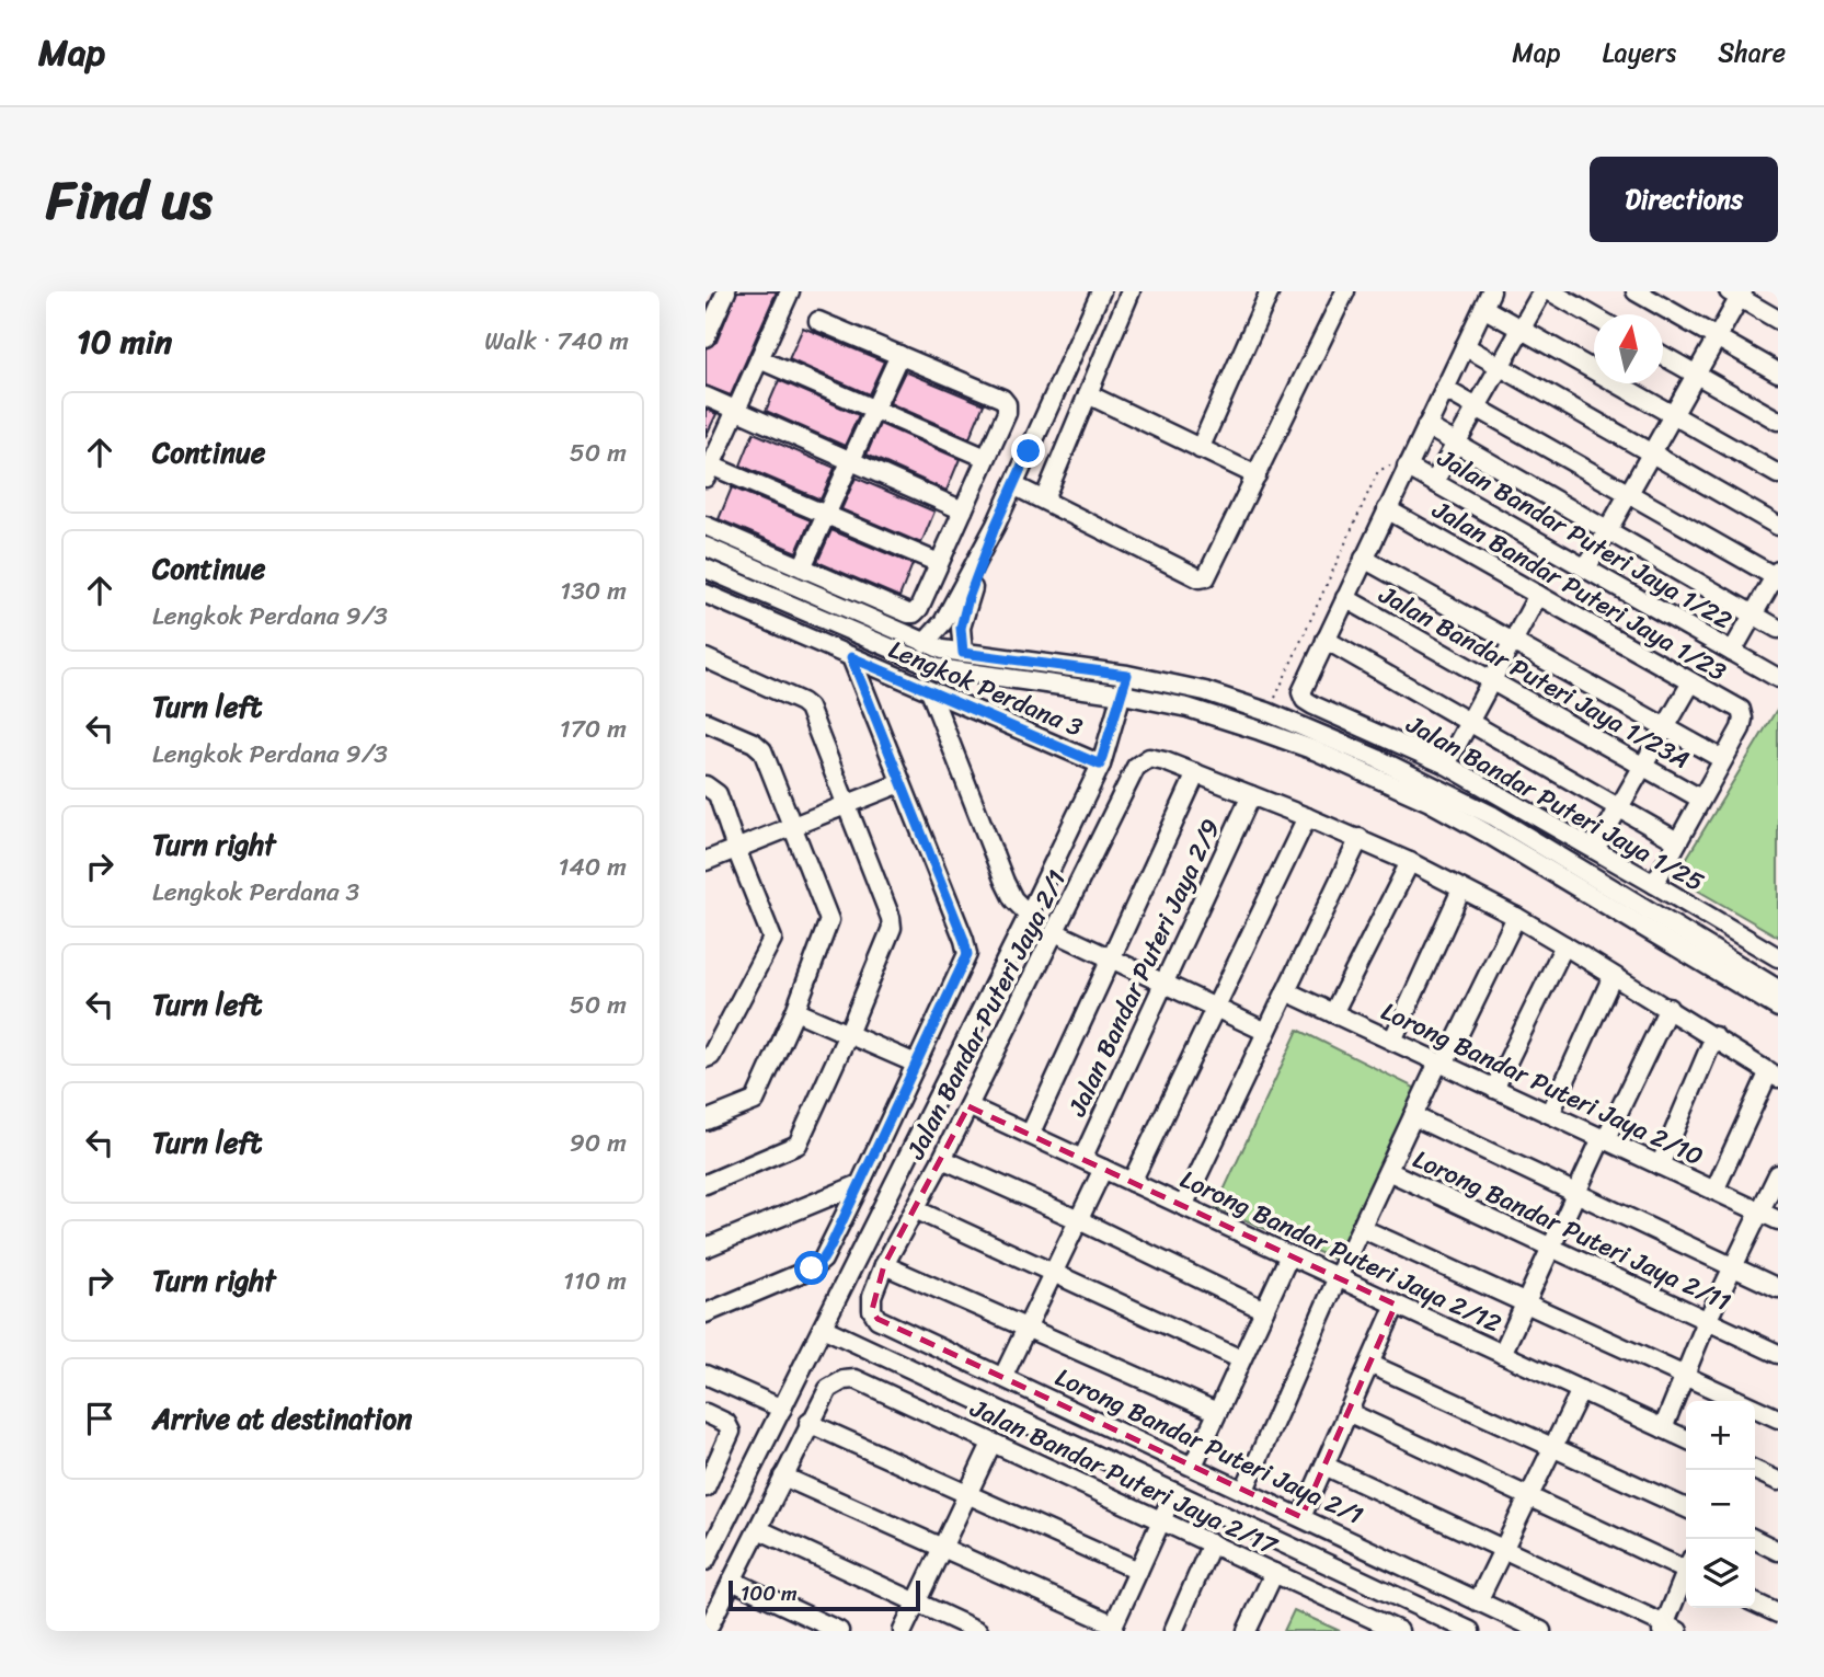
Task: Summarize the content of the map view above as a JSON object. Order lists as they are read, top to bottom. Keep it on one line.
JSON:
{"streets":{"street":["Jalan Bandar Puteri Jaya 1/22","Jalan Bandar Puteri Jaya 1/23","Jalan Bandar Puteri Jaya 1/23A","Lengkok Perdana 3","Jalan Bandar Puteri Jaya 1/25","Jalan Bandar Puteri Jaya 2/9","Jalan Bandar Puteri Jaya 2/1","Lorong Bandar Puteri Jaya 2/10","Lorong Bandar Puteri Jaya 2/11","Lorong Bandar Puteri Jaya 2/12","Lorong Bandar Puteri Jaya 2/1","Jalan Bandar Puteri Jaya 2/17"]},"crossings":[["Jalan Bandar Puteri Jaya 2/9","Lorong Bandar Puteri Jaya 2/12"],["Jalan Bandar Puteri Jaya 2/1","Lorong Bandar Puteri Jaya 2/12"],["Jalan Bandar Puteri Jaya 2/1","Lorong Bandar Puteri Jaya 2/1"]],"scale_bar":"100 m","north":"top","page":{"header":"Map","nav":["Map","Layers","Share"],"title":"Find us","buttons":"Directions","heading":["10 min","Walk · 740 m"],"list":[["Continue","50 m"],["Continue","Lengkok Perdana 9/3","130 m"],["Turn left","Lengkok Perdana 9/3","170 m"],["Turn right","Lengkok Perdana 3","140 m"],["Turn left","50 m"],["Turn left","90 m"],["Turn right","110 m"],"Arrive at destination"],"map_buttons":["+","−"],"scale":"100 m"}}
